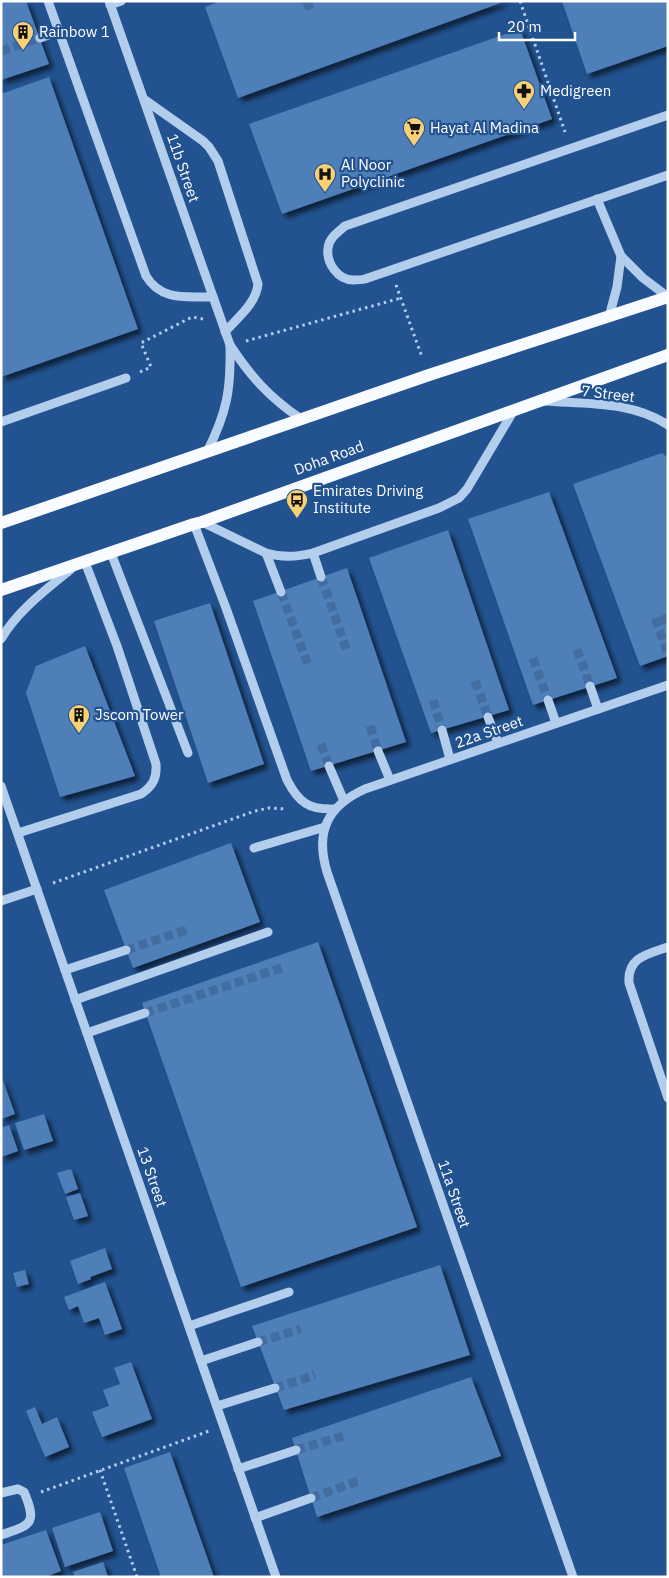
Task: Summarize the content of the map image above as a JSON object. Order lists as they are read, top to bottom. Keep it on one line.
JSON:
{"streets":{"main road":["Doha Road"],"street":["11b Street","7 Street","22a Street","13 Street","11a Street"]},"crossings":[["7 Street","Doha Road"],["22a Street","11a Street"]],"places":{"building":["Rainbow 1","Jscom Tower"],"pharmacy":["Medigreen"],"supermarket":["Hayat Al Madina"],"hospital":["Al Noor Polyclinic"],"bus stop":["Emirates Driving Institute"]},"scale_bar":"20 m"}
